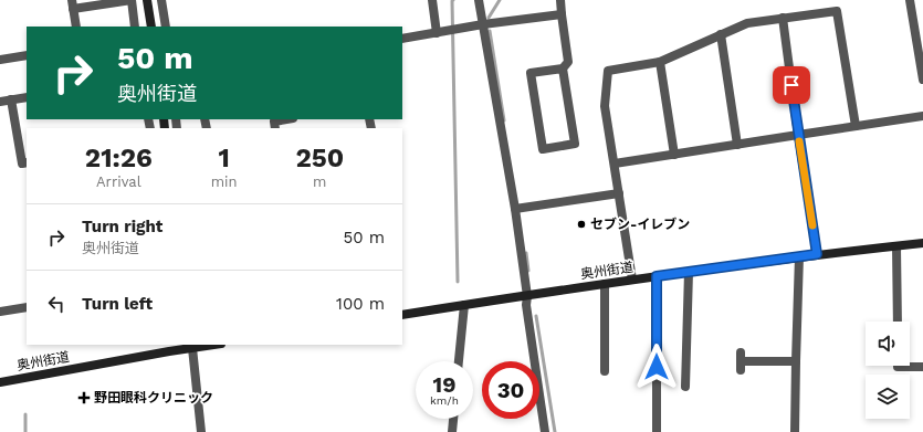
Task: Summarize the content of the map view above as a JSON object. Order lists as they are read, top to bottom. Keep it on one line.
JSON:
{"streets":{"main road":["奥州街道"]},"places":{"other":["セブン-イレブン"],"health":["野田眼科クリニック"]},"page":{"turn":["50 m","奥州街道"],"eta":["21:26","Arrival","1","min","250","m"],"list":[{"name":"Turn right","note":"奥州街道","value":"50 m"},{"name":"Turn left","value":"100 m"}],"speed":"19 km/h","limit":"30"}}
